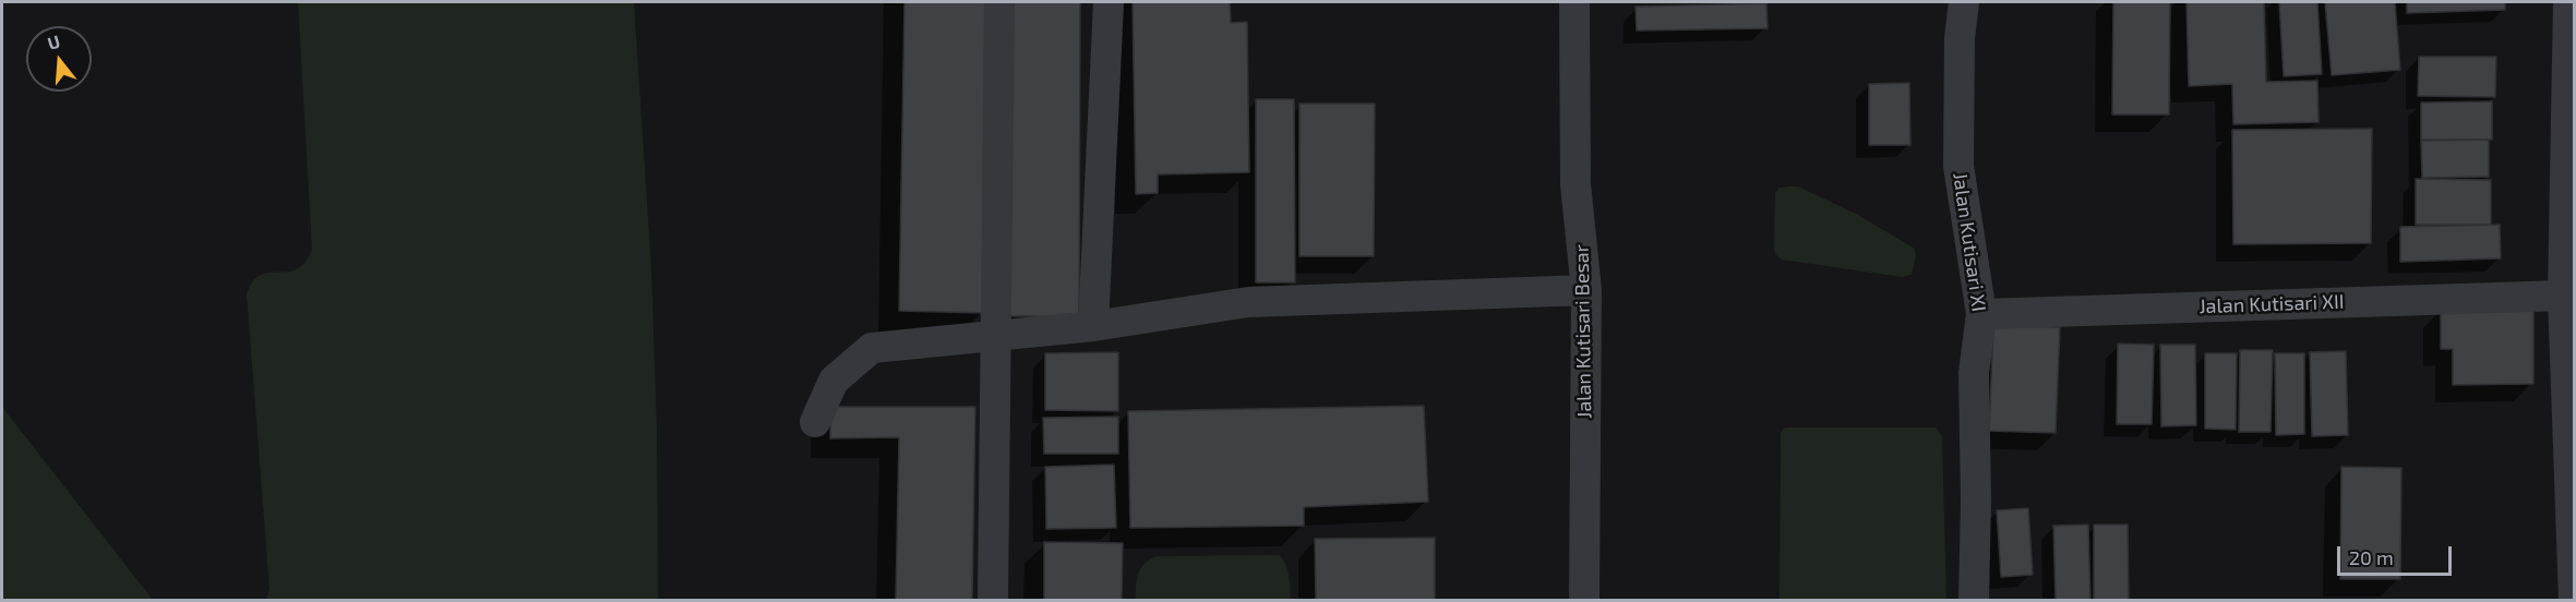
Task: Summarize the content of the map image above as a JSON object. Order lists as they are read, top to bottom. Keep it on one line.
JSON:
{"streets":{"street":["Jalan Kutisari XI","Jalan Kutisari XII","Jalan Kutisari Besar"]},"crossings":[["Jalan Kutisari XI","Jalan Kutisari XII"]],"scale_bar":"20 m","north":"top"}
